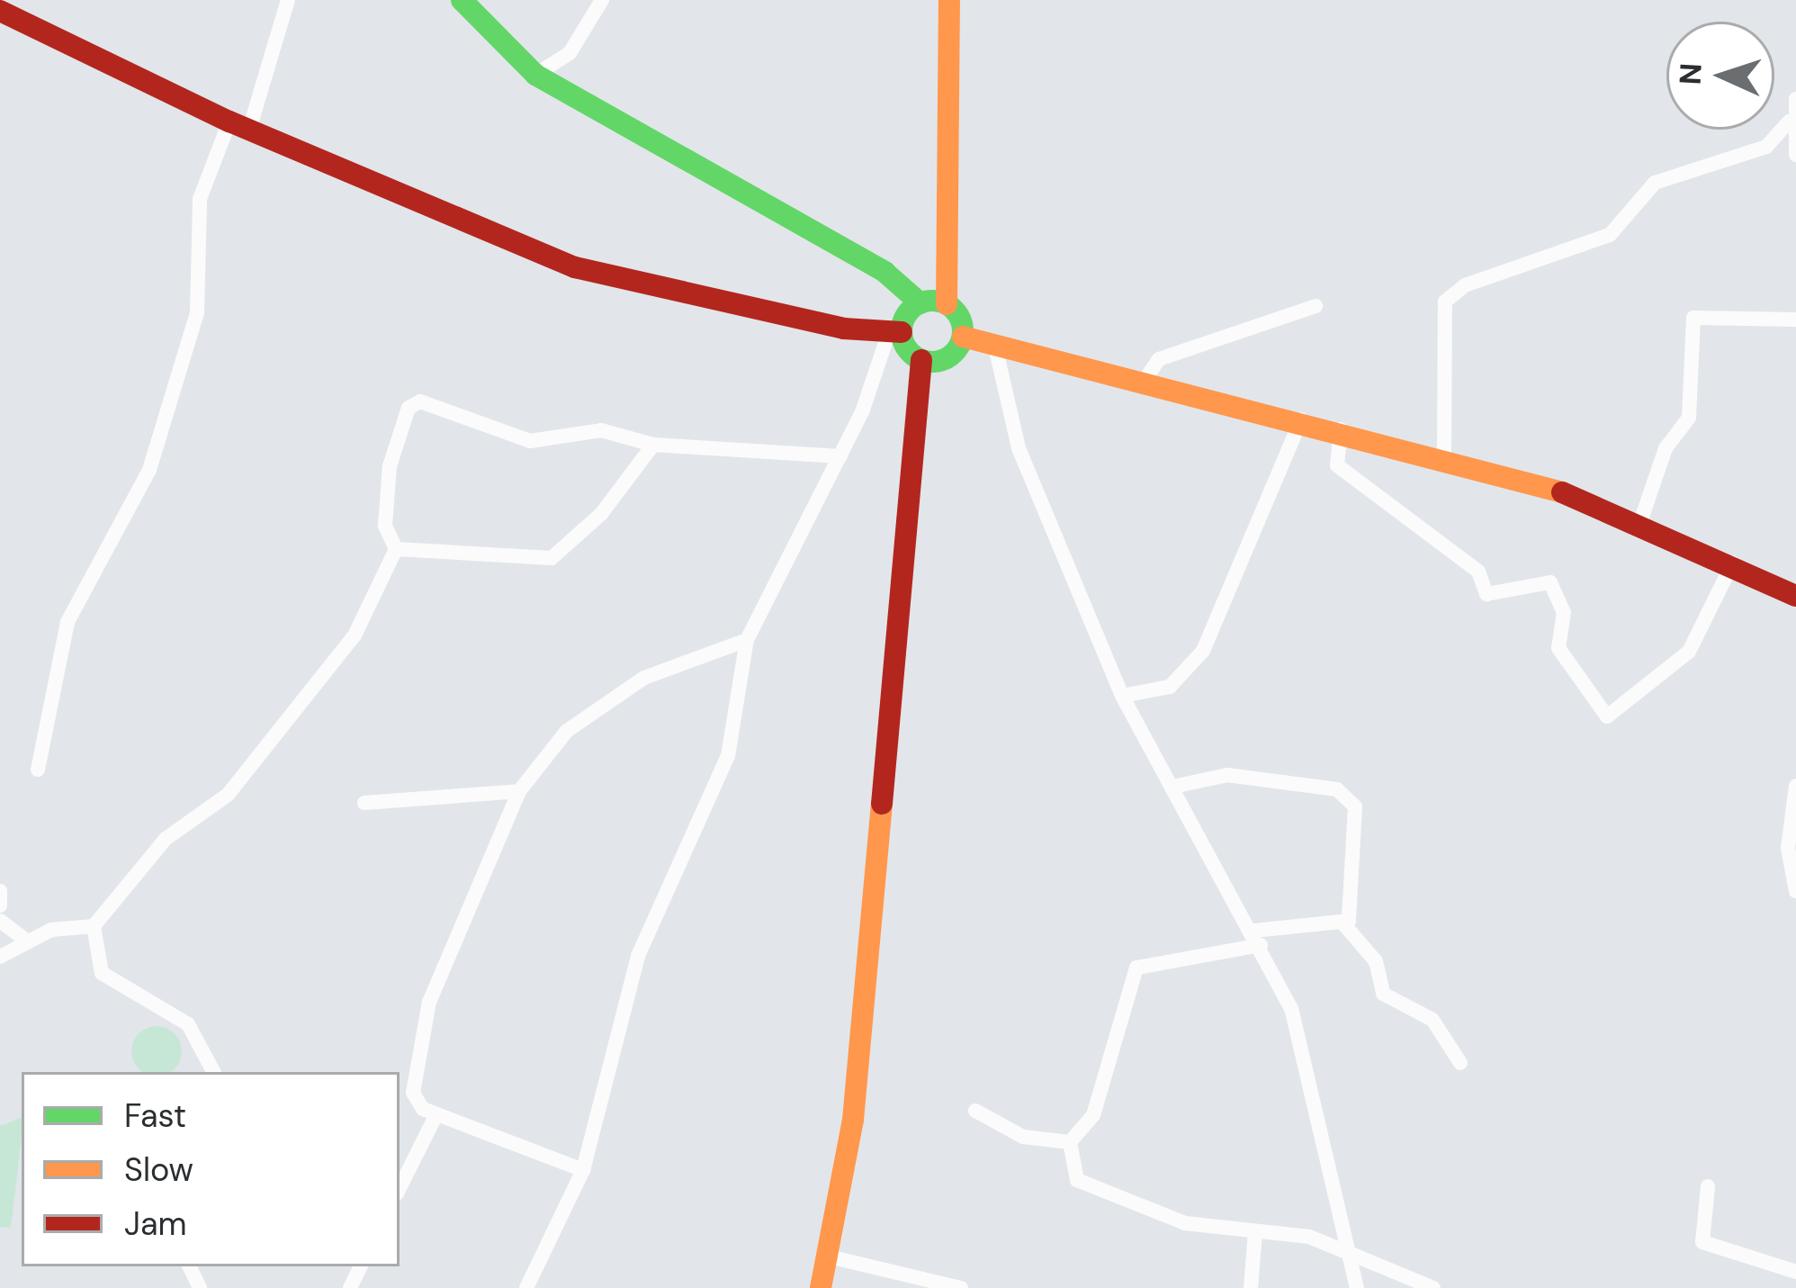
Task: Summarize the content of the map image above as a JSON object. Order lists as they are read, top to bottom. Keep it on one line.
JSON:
{"legend":["Fast","Slow","Jam"],"north":"left"}
